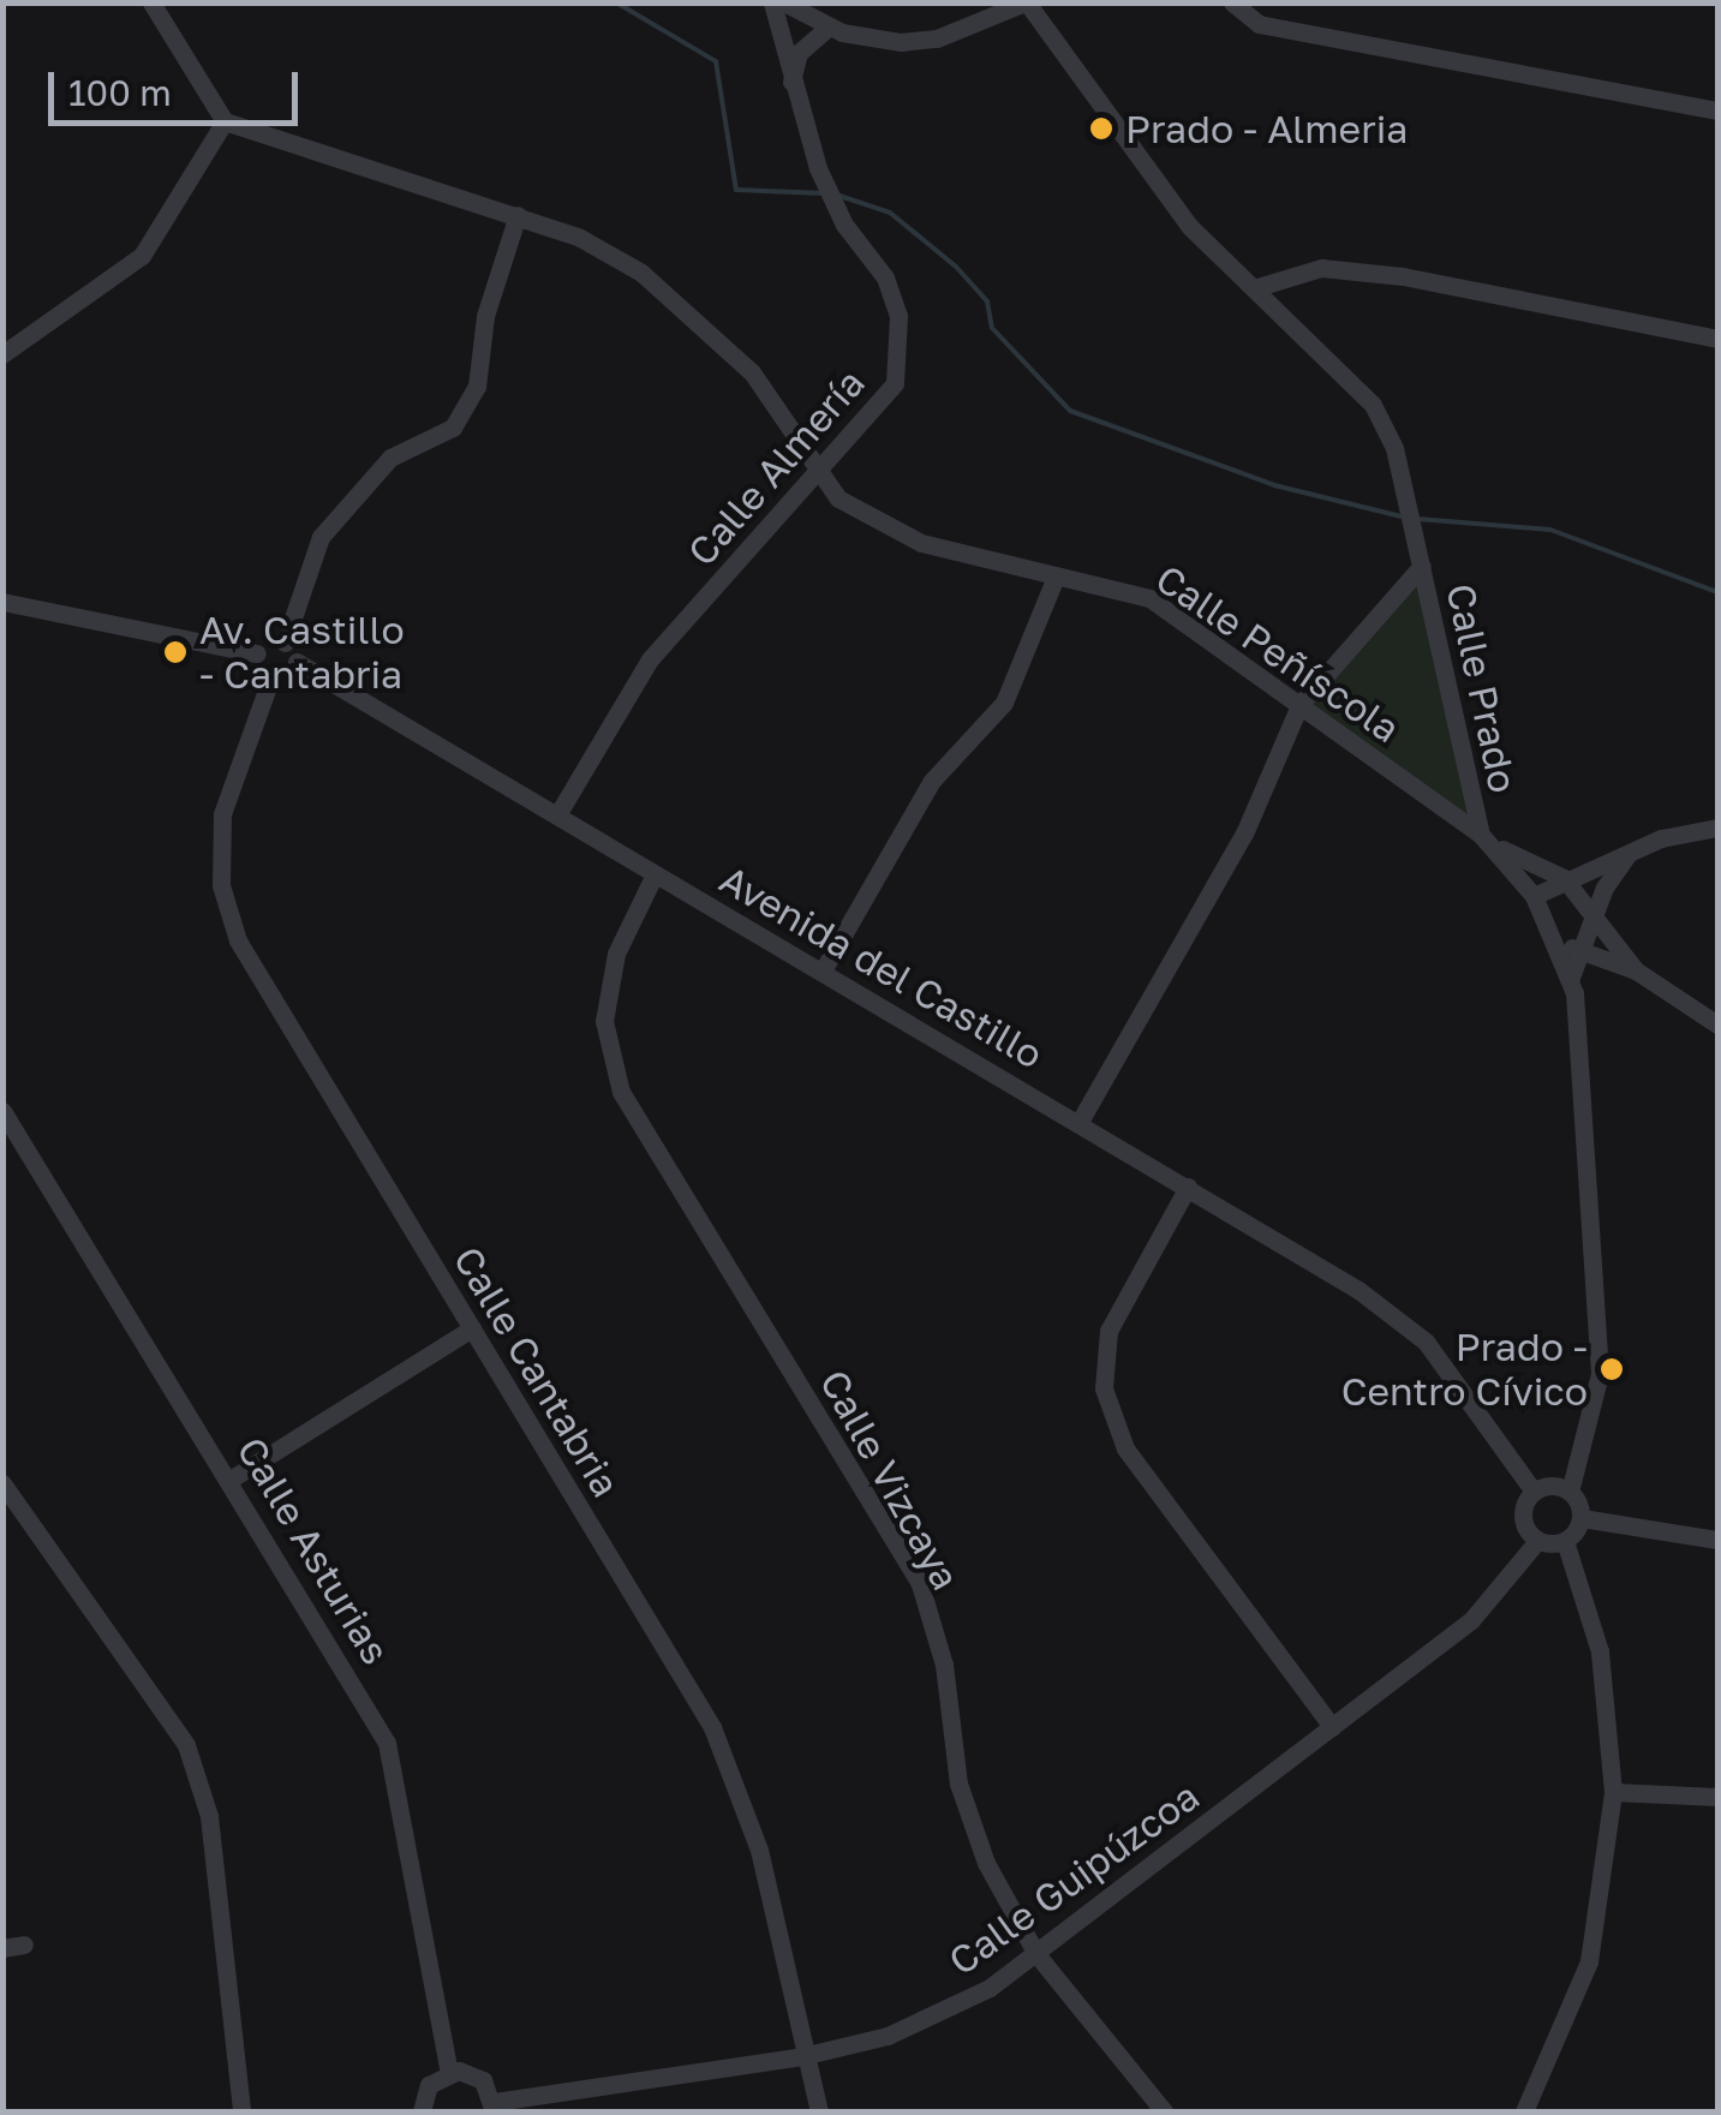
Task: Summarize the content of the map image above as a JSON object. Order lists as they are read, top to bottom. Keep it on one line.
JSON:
{"streets":{"street":["Calle Almería","Calle Peñíscola","Calle Prado","Avenida del Castillo","Calle Cantabria","Calle Vizcaya","Calle Asturias","Calle Guipúzcoa"]},"crossings":[["Calle Almería","Calle Peñíscola"],["Calle Almería","Avenida del Castillo"],["Calle Peñíscola","Calle Prado"],["Calle Prado","Avenida del Castillo"],["Calle Prado","Calle Guipúzcoa"],["Avenida del Castillo","Calle Cantabria"],["Avenida del Castillo","Calle Vizcaya"],["Avenida del Castillo","Calle Guipúzcoa"],["Calle Cantabria","Calle Guipúzcoa"],["Calle Vizcaya","Calle Guipúzcoa"]],"places":["Prado - Almeria","Av. Castillo - Cantabria","Prado - Centro Cívico"],"scale_bar":"100 m"}
